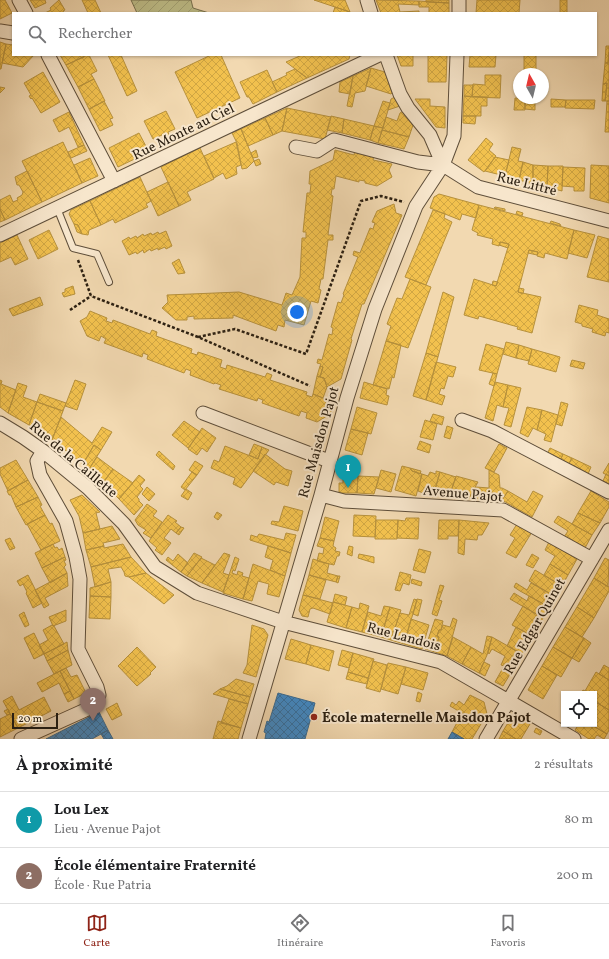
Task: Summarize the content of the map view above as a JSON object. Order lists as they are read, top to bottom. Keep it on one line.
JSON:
{"streets":{"street":["Rue Monte au Ciel","Rue Littré","Rue Maisdon Pajot","Rue de la Caillette","Avenue Pajot","Rue Edgar Quinet","Rue Landois"]},"crossings":[["Rue Littré","Rue Maisdon Pajot"],["Rue Maisdon Pajot","Rue de la Caillette"],["Rue Maisdon Pajot","Avenue Pajot"],["Rue Maisdon Pajot","Rue Landois"],["Rue de la Caillette","Rue Landois"],["Avenue Pajot","Rue Edgar Quinet"],["Rue Edgar Quinet","Rue Landois"]],"places":["École maternelle Maisdon Pajot"],"scale_bar":"20 m","north":"top","page":{"search":"Rechercher","pins":["1","2"],"scale":"20 m","heading":["À proximité","2 résultats"],"list":[{"mark":"1","name":"Lou Lex","note":"Lieu · Avenue Pajot","value":"80 m"},{"mark":"2","name":"École élémentaire Fraternité","note":"École · Rue Patria","value":"200 m"}],"nav":["Carte","Itinéraire","Favoris"]}}
